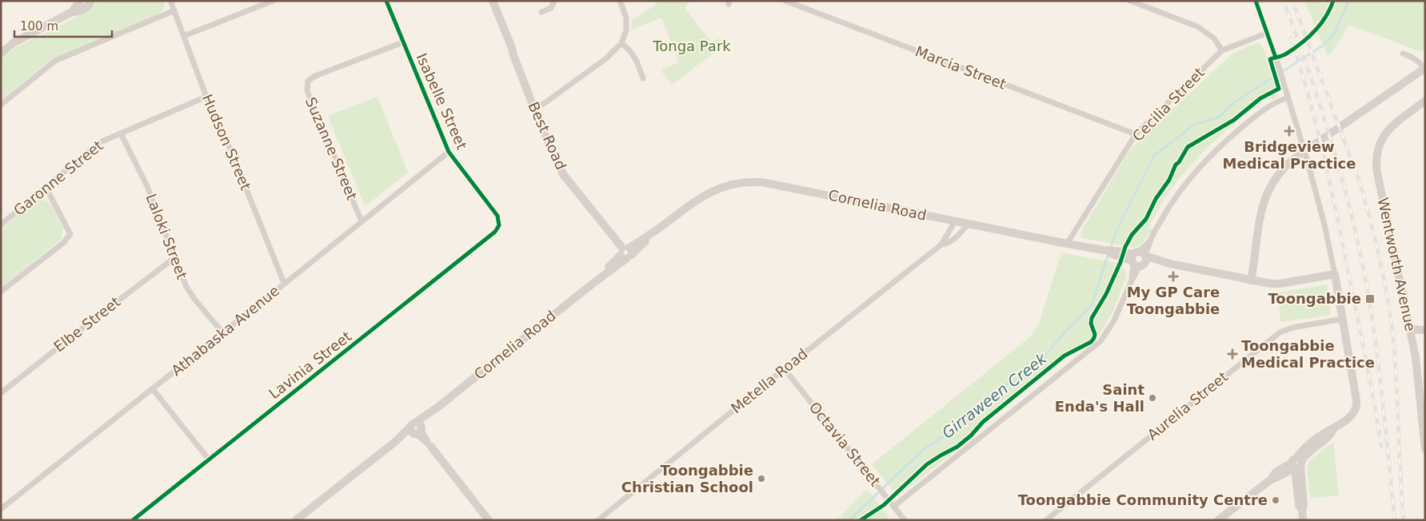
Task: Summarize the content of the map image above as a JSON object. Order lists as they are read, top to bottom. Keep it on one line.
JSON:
{"streets":{"main road":["Best Road","Cornelia Road","Wentworth Avenue"],"street":["Marcia Street","Isabelle Street","Cecilia Street","Hudson Street","Suzanne Street","Garonne Street","Laloki Street","Elbe Street","Athabaska Avenue","Lavinia Street","Metella Road","Aurelia Street","Octavia Street"]},"crossings":[["Marcia Street","Cecilia Street"],["Isabelle Street","Suzanne Street"],["Isabelle Street","Athabaska Avenue"],["Isabelle Street","Lavinia Street"],["Cecilia Street","Cornelia Road"],["Best Road","Cornelia Road"],["Hudson Street","Garonne Street"],["Hudson Street","Athabaska Avenue"],["Suzanne Street","Athabaska Avenue"],["Garonne Street","Laloki Street"],["Cornelia Road","Metella Road"],["Laloki Street","Elbe Street"],["Laloki Street","Athabaska Avenue"],["Metella Road","Octavia Street"]],"water":["Girraween Creek"],"parks":["Tonga Park"],"places":{"health":["Bridgeview Medical Practice","My GP Care Toongabbie","Toongabbie Medical Practice"],"transit":["Toongabbie"],"other":["Saint Enda's Hall","Toongabbie Christian School","Toongabbie Community Centre"]},"scale_bar":"100 m"}
